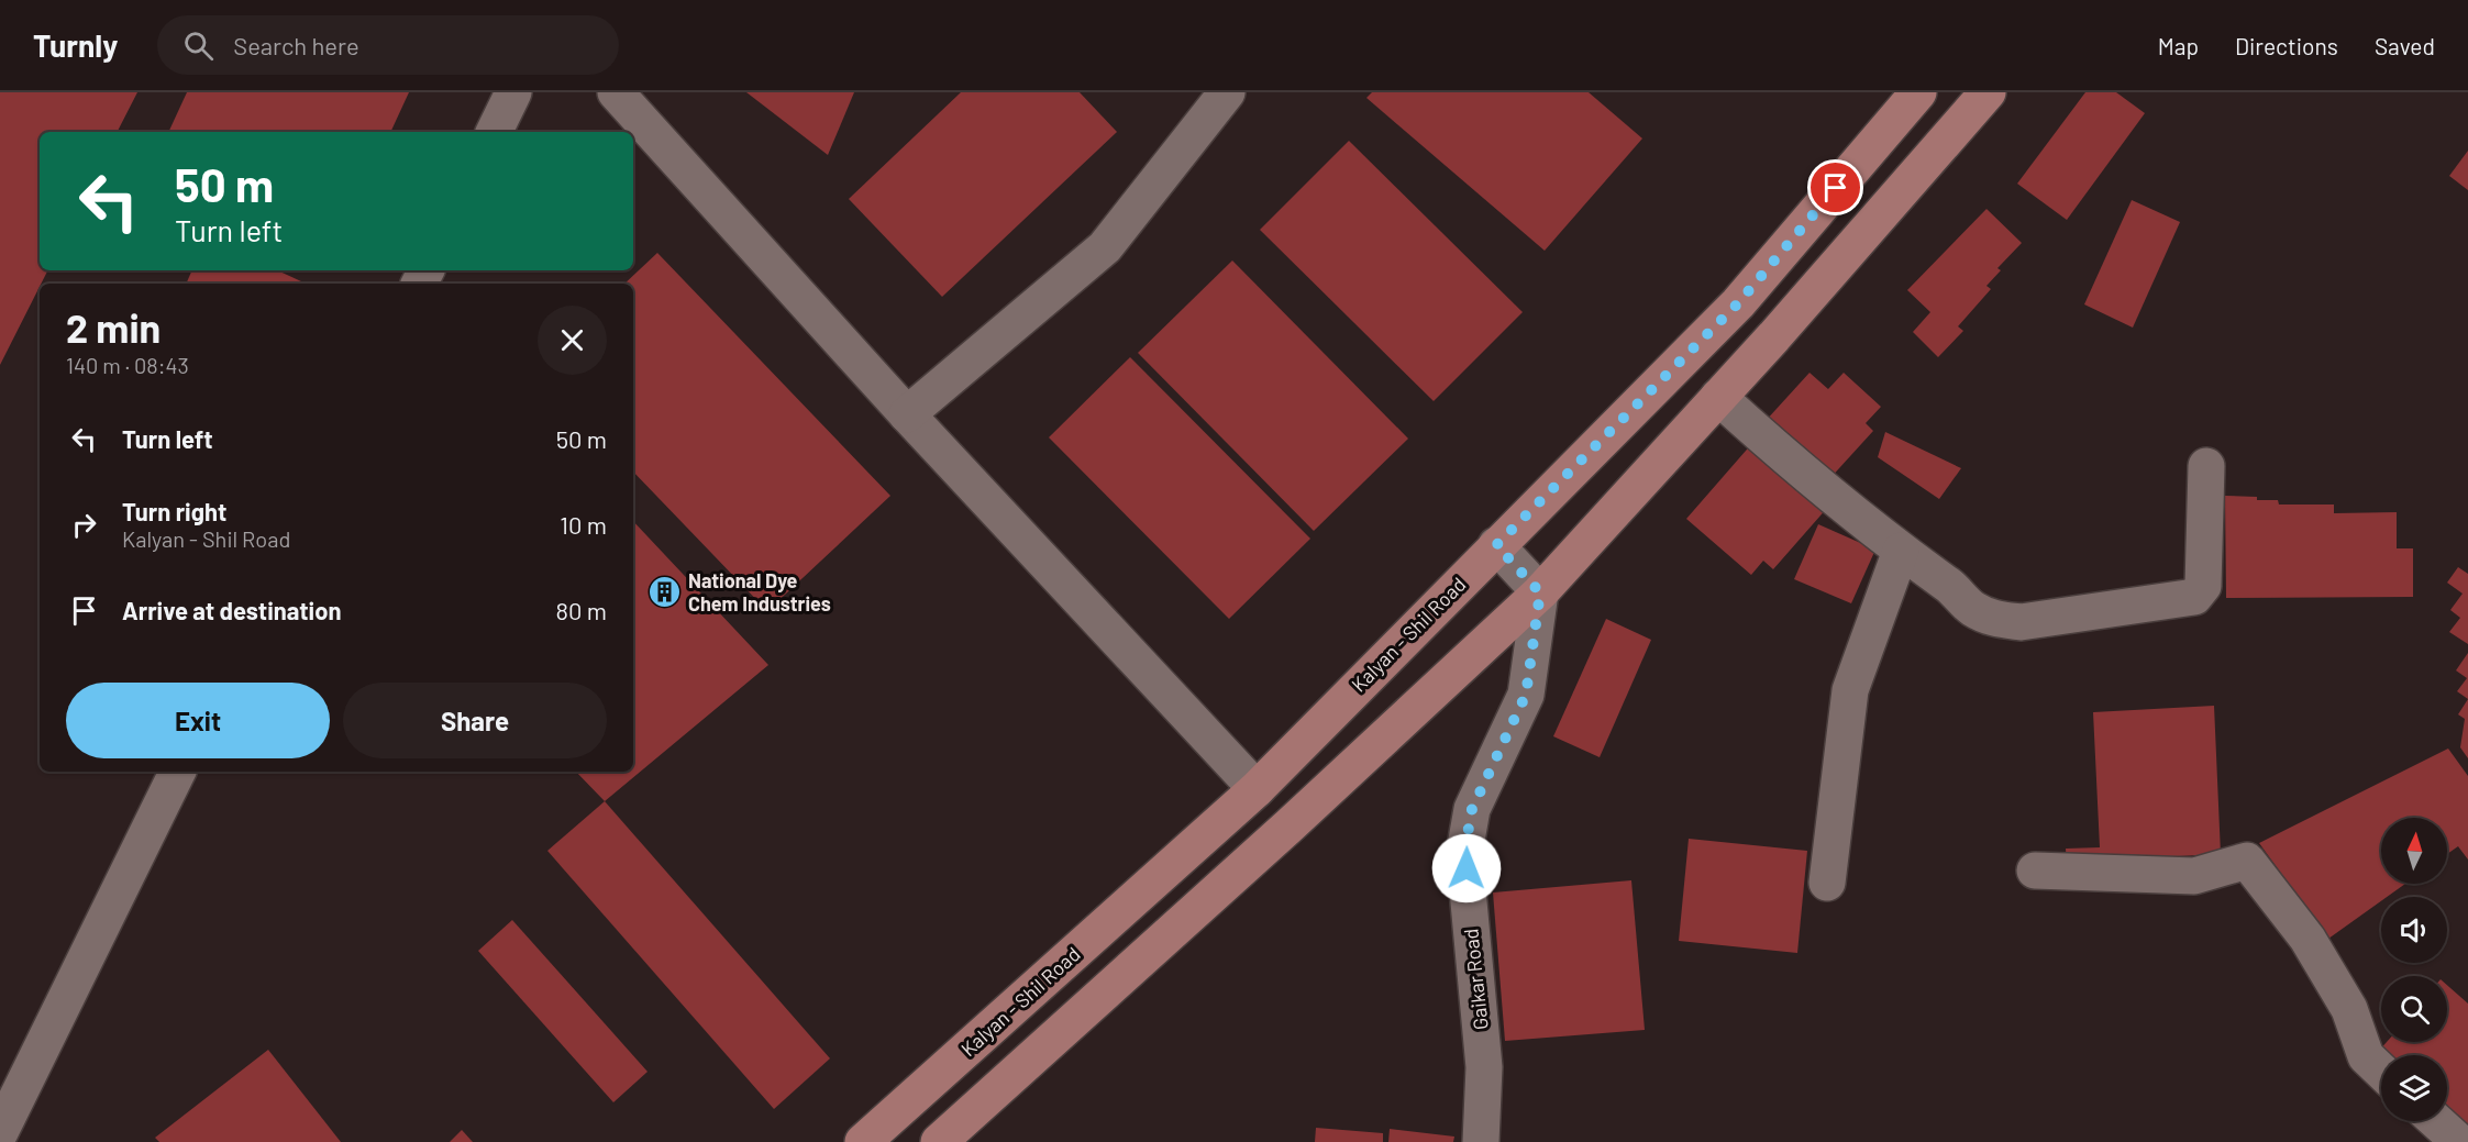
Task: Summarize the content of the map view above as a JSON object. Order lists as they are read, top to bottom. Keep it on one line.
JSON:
{"streets":{"main road":["Kalyan - Shil Road"],"street":["Gaikar Road"]},"places":{"building":["National Dye Chem Industries"]},"north":"top","page":{"header":"Turnly","search":"Search here","nav":["Map","Directions","Saved"],"turn":["50 m","Turn left"],"heading":["2 min","140 m · 08:43"],"list":[{"name":"Turn left","value":"50 m"},{"name":"Turn right","note":"Kalyan - Shil Road","value":"10 m"},{"name":"Arrive at destination","value":"80 m"}],"buttons":["Exit","Share"]}}
